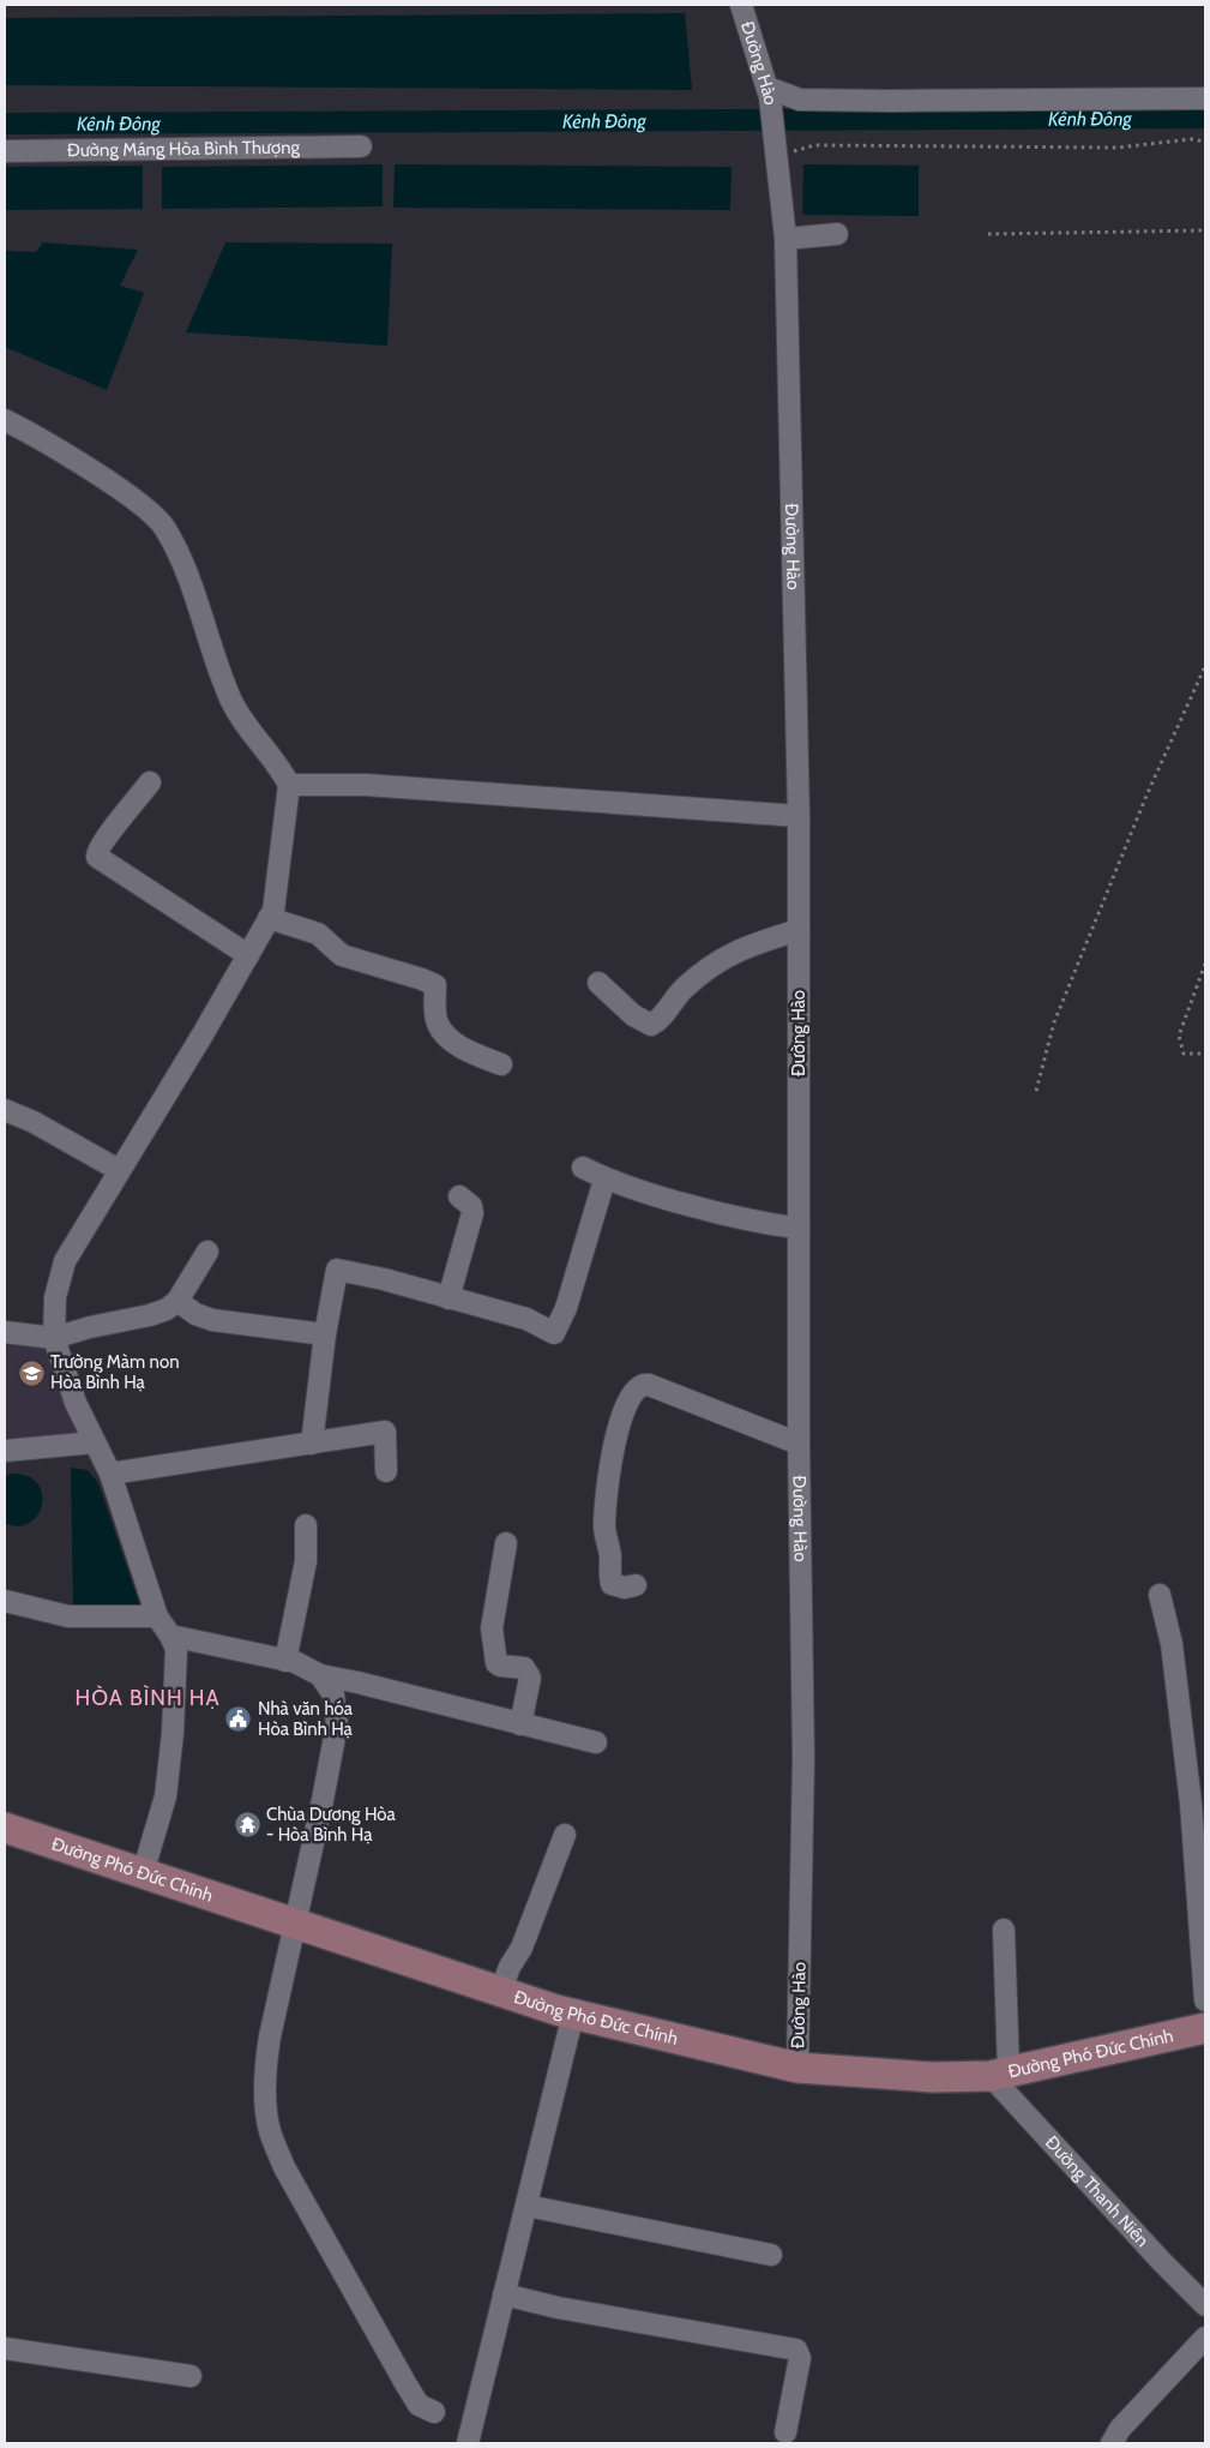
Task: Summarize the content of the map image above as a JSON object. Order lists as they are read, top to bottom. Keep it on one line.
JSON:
{"streets":{"main road":["Đường Phó Đức Chính"],"street":["Đường Hào","Đường Máng Hòa Bình Thượng","Đường Thanh Niên"]},"crossings":[["Đường Hào","Đường Phó Đức Chính"],["Đường Phó Đức Chính","Đường Thanh Niên"]],"districts":["HÒA BÌNH HẠ"],"water":["Kênh Đông"],"places":{"school or university":["Trường Màm non Hòa Bình Hạ"],"public building":["Nhà văn hóa Hòa Bình Hạ"],"temple":["Chùa Dương Hòa - Hòa Bình Hạ"]}}
